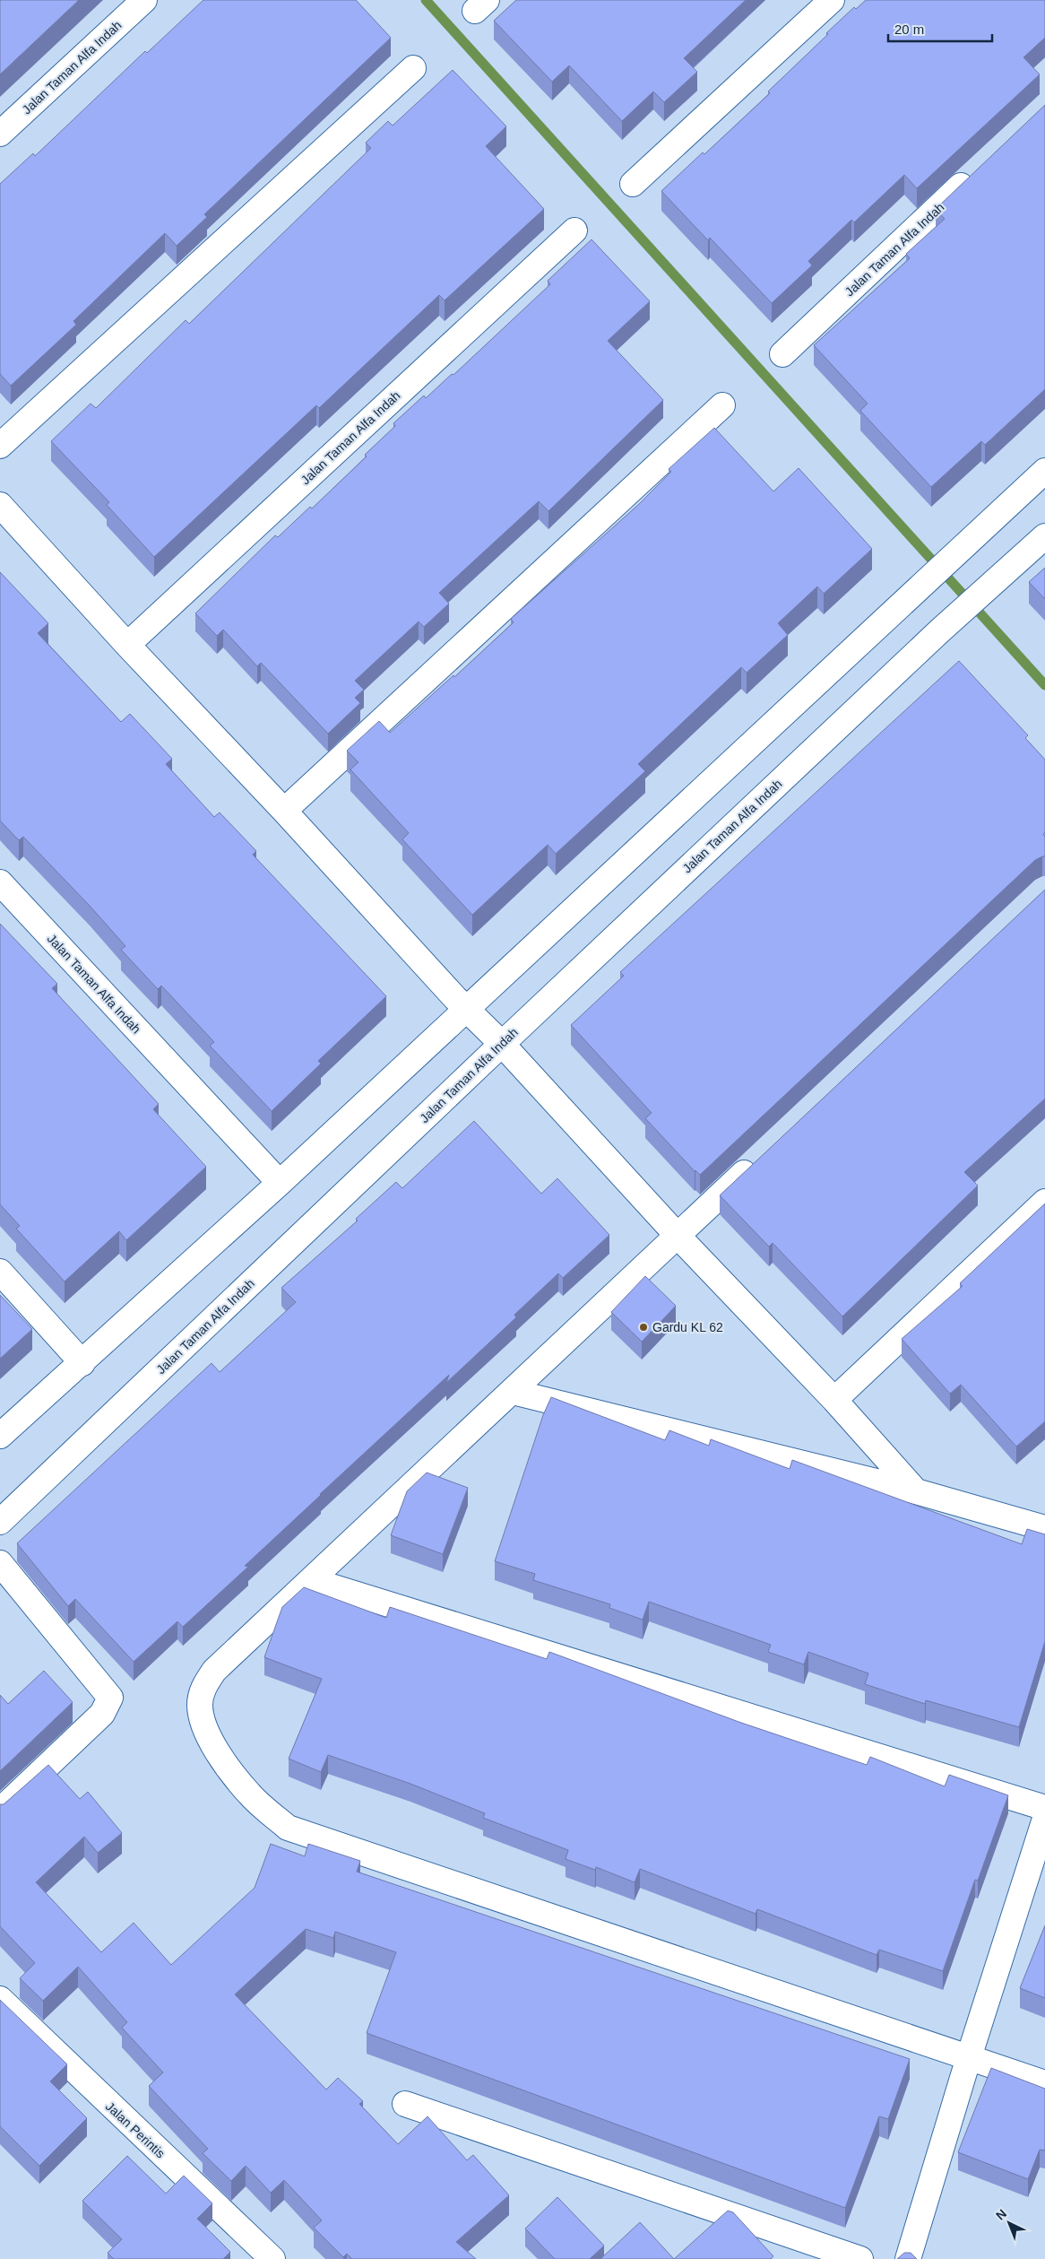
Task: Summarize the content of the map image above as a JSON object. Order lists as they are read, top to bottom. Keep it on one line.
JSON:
{"streets":{"street":["Jalan Taman Alfa Indah","Jalan Perintis"]},"places":["Gardu KL 62"],"scale_bar":"20 m","north":"top left"}
